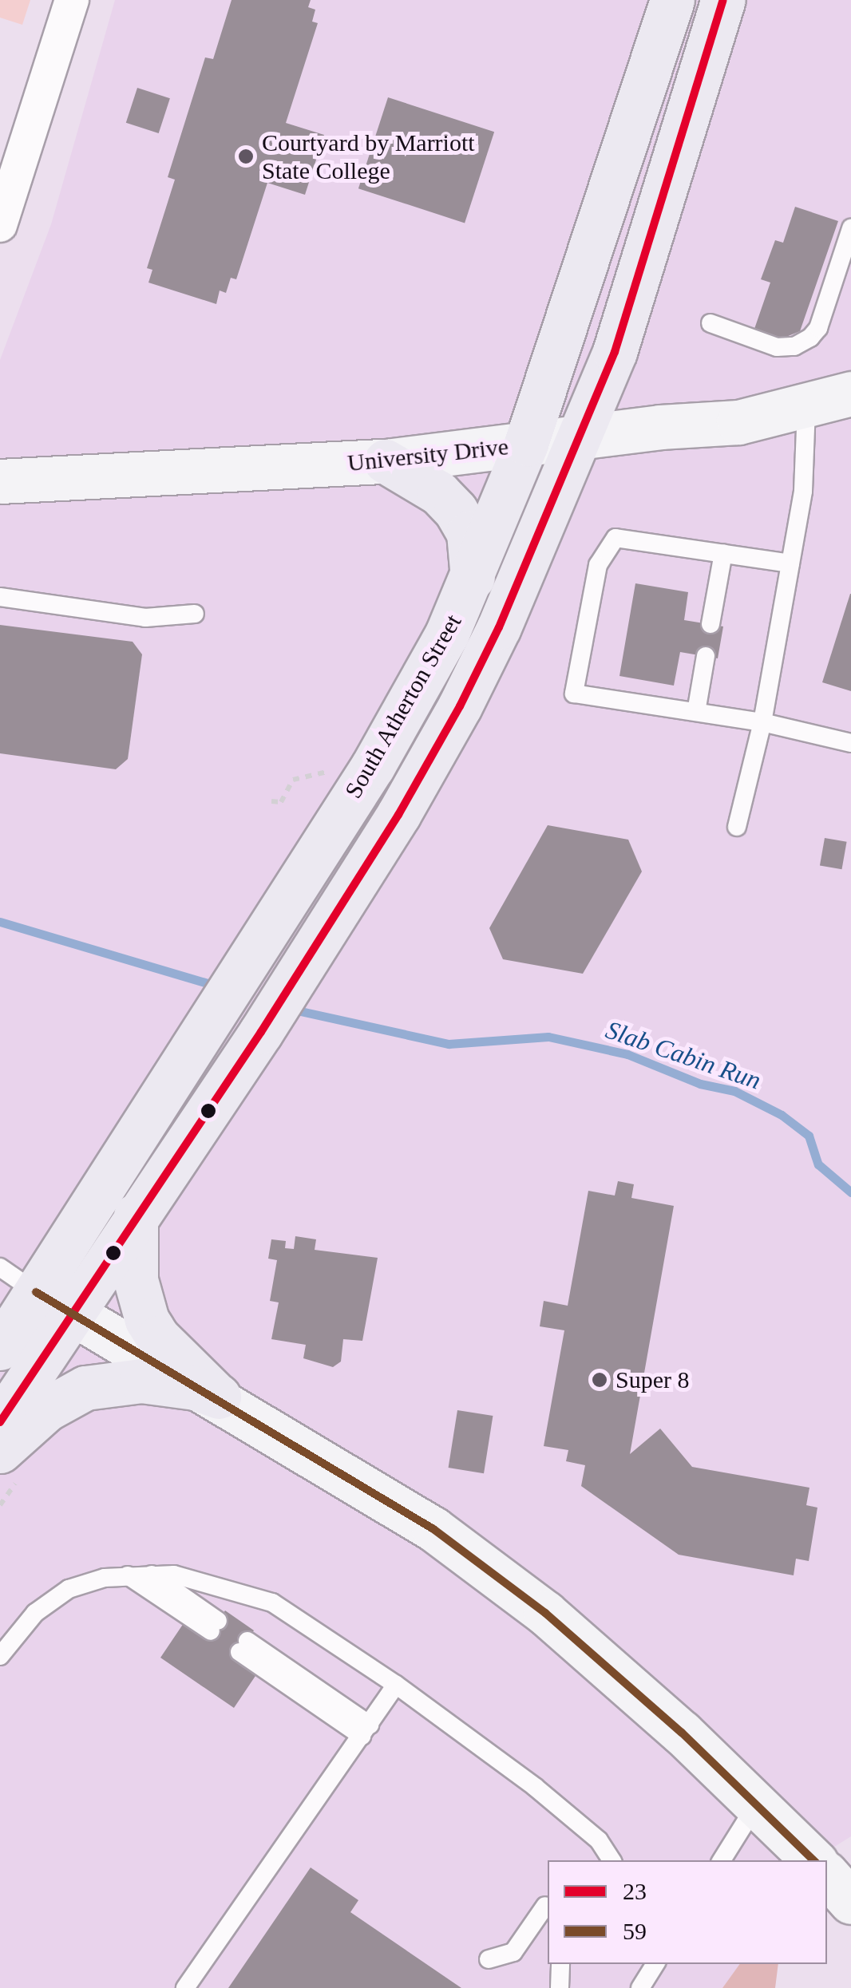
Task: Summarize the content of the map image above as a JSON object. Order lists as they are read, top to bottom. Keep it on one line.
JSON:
{"streets":{"main road":["University Drive","South Atherton Street"]},"crossings":[["University Drive","South Atherton Street"]],"water":["Slab Cabin Run"],"places":["Courtyard by Marriott State College","Super 8"],"lines":["transit line 23","transit line 59"],"legend":["23","59"]}
